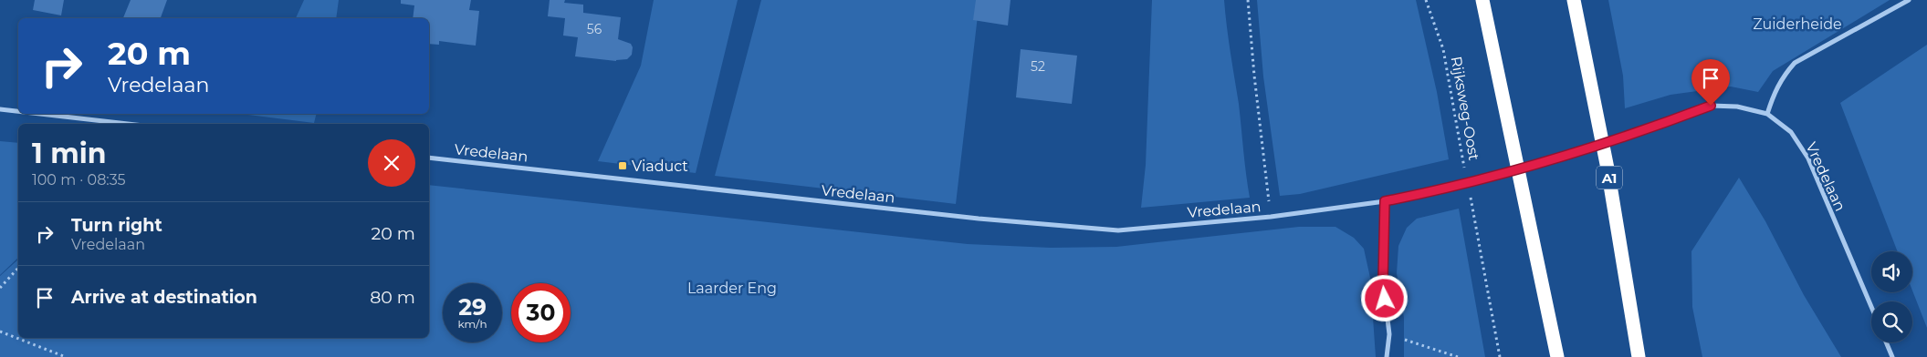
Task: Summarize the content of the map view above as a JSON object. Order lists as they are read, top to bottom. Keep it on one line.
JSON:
{"streets":{"highway":["A1"],"street":["Vredelaan"],"path":["Rijksweg-Oost"]},"parks":["Zuiderheide","Laarder Eng"],"places":{"transit":["Viaduct"]},"house_numbers":["56","52"],"page":{"turn":["20 m","Vredelaan"],"heading":["1 min","100 m · 08:35"],"list":[{"name":"Turn right","note":"Vredelaan","value":"20 m"},{"name":"Arrive at destination","value":"80 m"}],"speed":"29 km/h","limit":"30"}}
